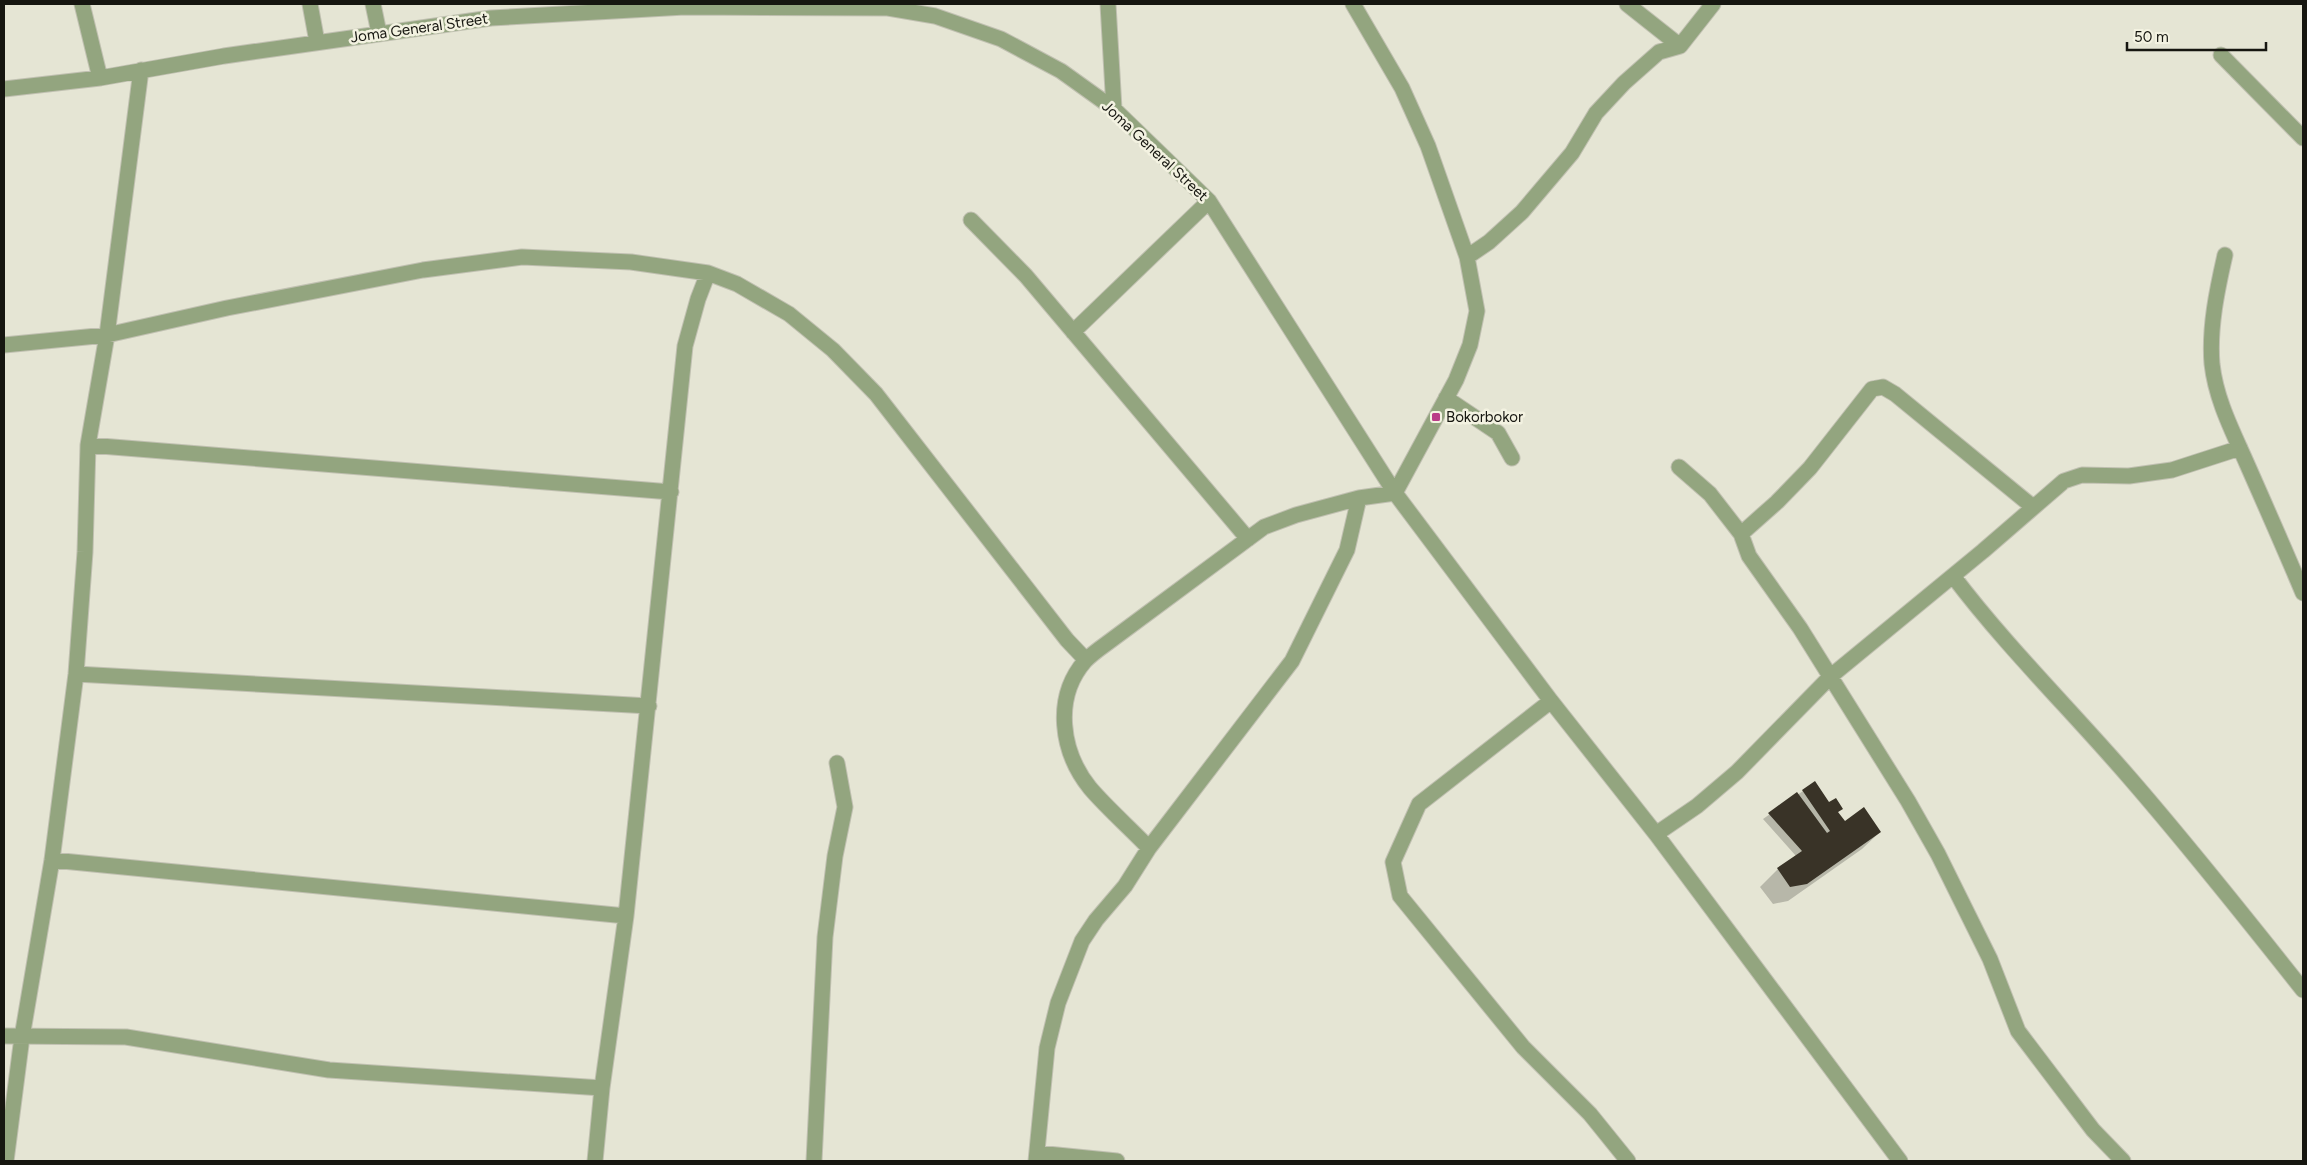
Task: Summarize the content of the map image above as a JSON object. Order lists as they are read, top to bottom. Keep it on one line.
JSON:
{"streets":{"street":["Joma General Street"]},"places":{"transit":["Bokorbokor"]},"scale_bar":"50 m"}
